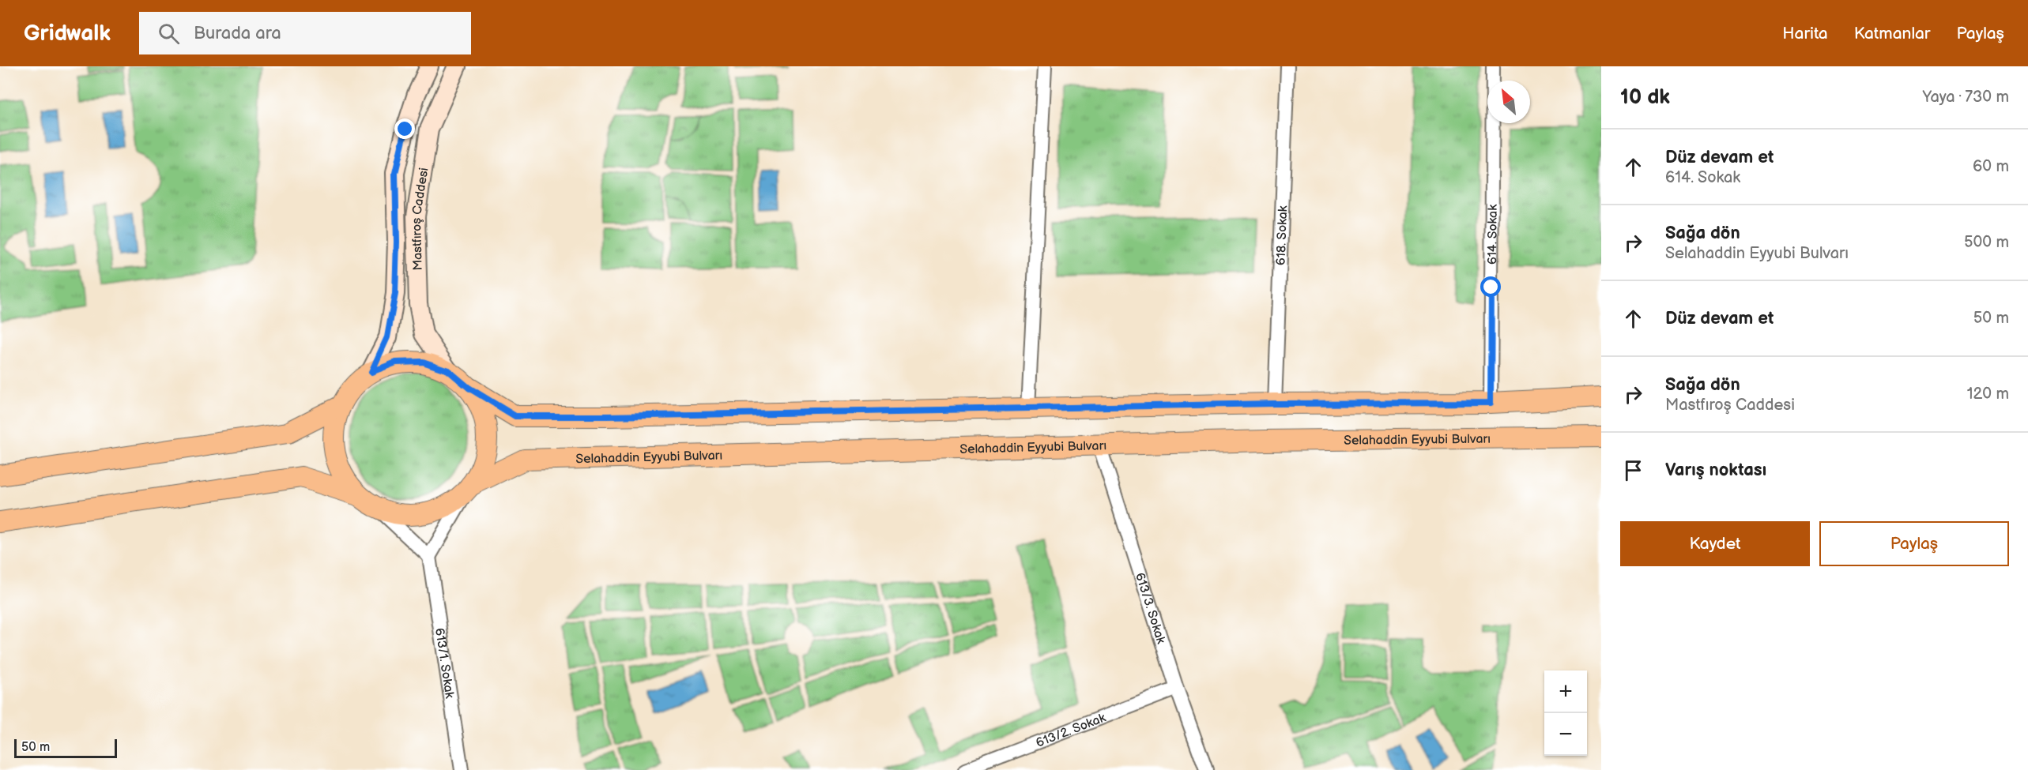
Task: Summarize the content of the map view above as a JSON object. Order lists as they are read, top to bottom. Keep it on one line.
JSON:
{"streets":{"main road":["Mastfıroş Caddesi","Selahaddin Eyyubi Bulvarı"],"street":["614. Sokak","618. Sokak","613/3. Sokak","613/1. Sokak","613/2. Sokak"]},"crossings":[["Mastfıroş Caddesi","Selahaddin Eyyubi Bulvarı"],["Selahaddin Eyyubi Bulvarı","613/3. Sokak"],["613/3. Sokak","613/2. Sokak"]],"scale_bar":"50 m","north":"top left","page":{"header":"Gridwalk","search":"Burada ara","nav":["Harita","Katmanlar","Paylaş"],"heading":["10 dk","Yaya · 730 m"],"list":[["Düz devam et","614. Sokak","60 m"],["Sağa dön","Selahaddin Eyyubi Bulvarı","500 m"],["Düz devam et","50 m"],["Sağa dön","Mastfıroş Caddesi","120 m"],"Varış noktası"],"buttons":["Kaydet","Paylaş"],"map_buttons":["+","−"],"scale":"50 m"}}
